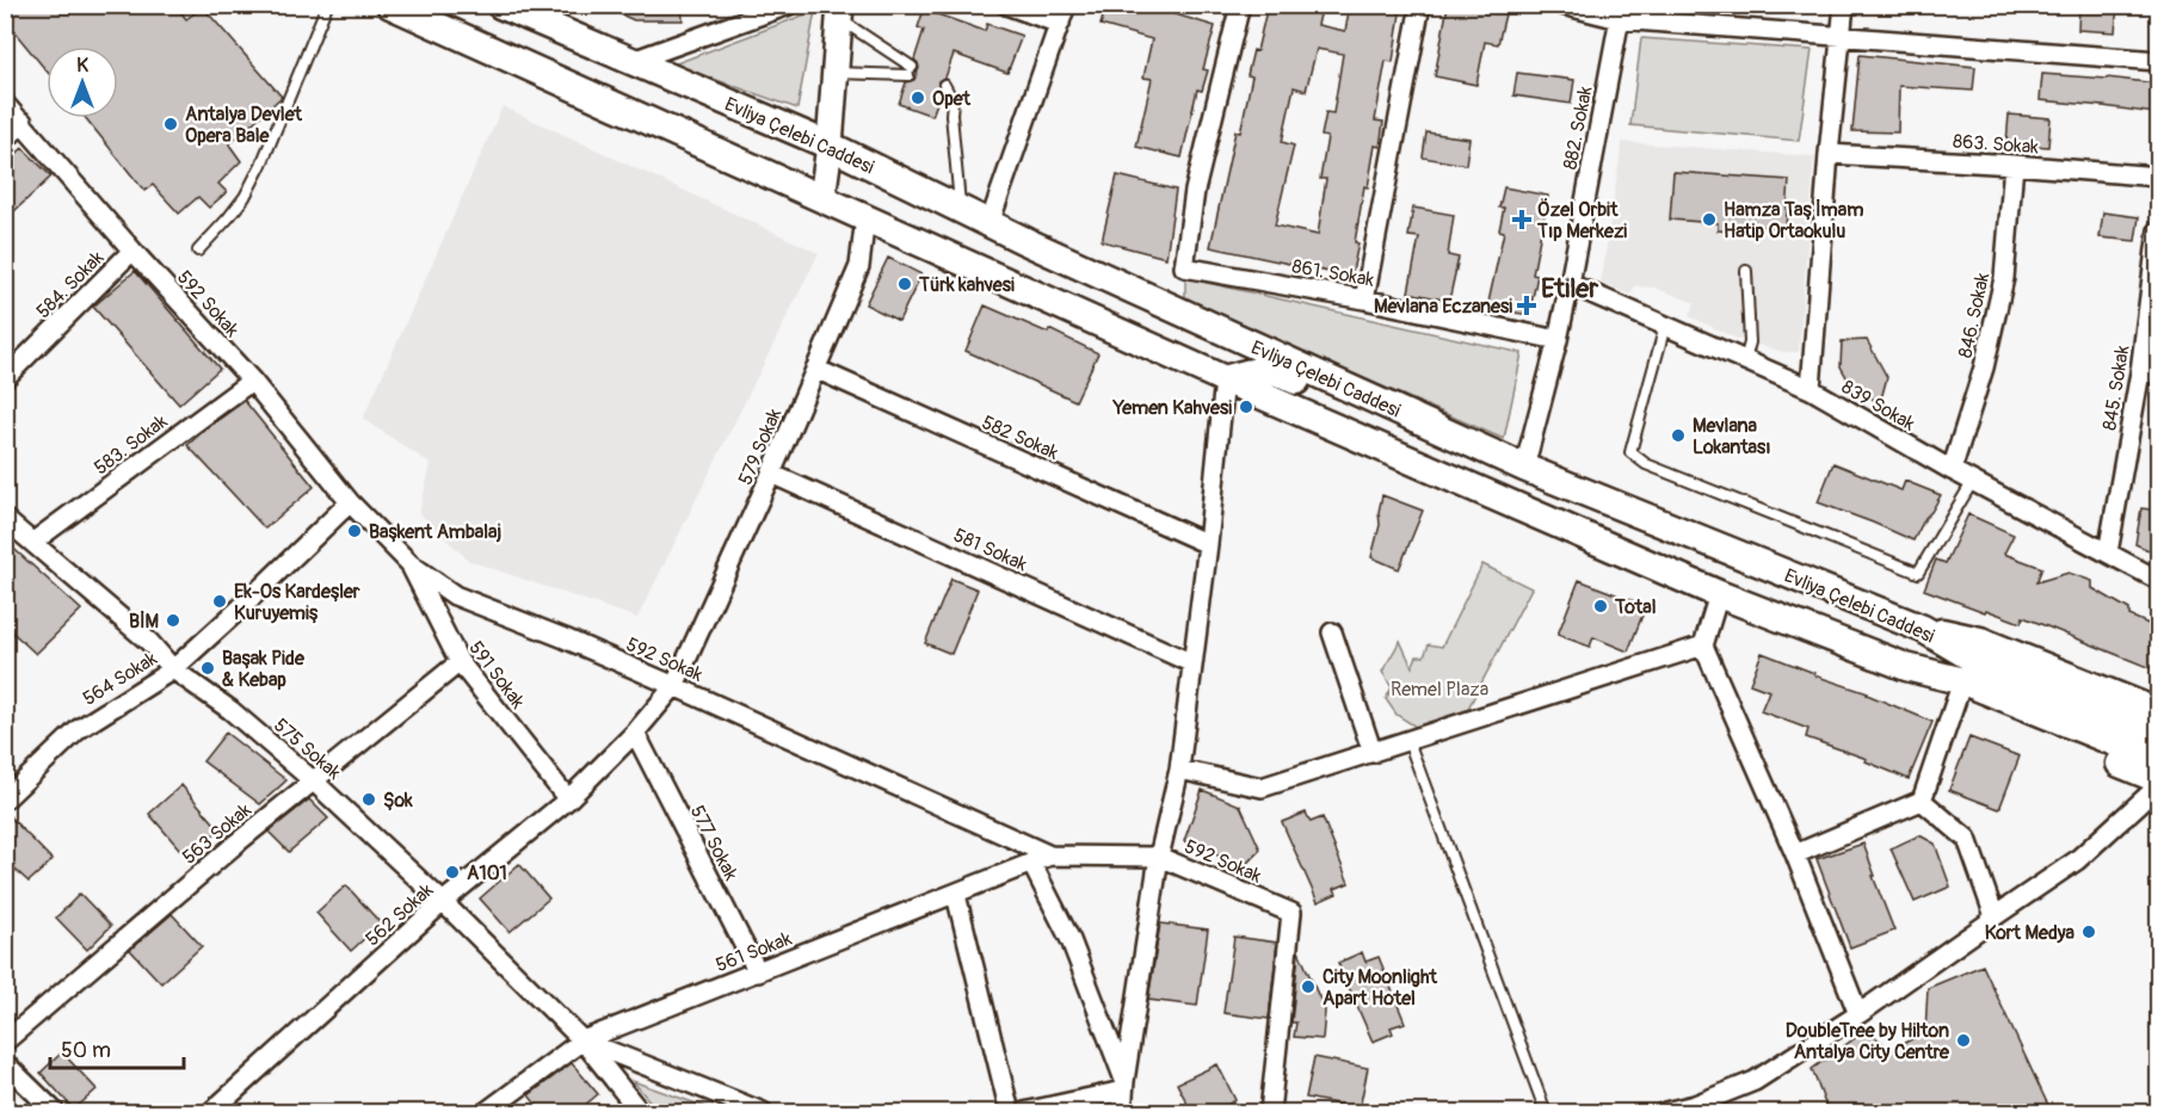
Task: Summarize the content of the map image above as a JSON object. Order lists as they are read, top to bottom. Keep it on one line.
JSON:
{"streets":{"main road":["Evliya Çelebi Caddesi"],"street":["882. Sokak","863. Sokak","861. Sokak","584. Sokak","592 Sokak","846. Sokak","845. Sokak","839 Sokak","582 Sokak","583. Sokak","579 Sokak","581 Sokak","591 Sokak","564 Sokak","575 Sokak","563 Sokak","577 Sokak","562 Sokak","561 Sokak"]},"crossings":[["882. Sokak","Evliya Çelebi Caddesi"],["882. Sokak","861. Sokak"],["882. Sokak","839 Sokak"],["Evliya Çelebi Caddesi","579 Sokak"],["863. Sokak","846. Sokak"],["584. Sokak","592 Sokak"],["592 Sokak","583. Sokak"],["592 Sokak","579 Sokak"],["592 Sokak","591 Sokak"],["592 Sokak","564 Sokak"],["592 Sokak","562 Sokak"],["592 Sokak","561 Sokak"],["846. Sokak","839 Sokak"],["845. Sokak","839 Sokak"],["582 Sokak","579 Sokak"],["583. Sokak","575 Sokak"],["579 Sokak","581 Sokak"],["579 Sokak","562 Sokak"],["591 Sokak","563 Sokak"],["591 Sokak","562 Sokak"],["564 Sokak","575 Sokak"],["575 Sokak","563 Sokak"],["575 Sokak","562 Sokak"],["575 Sokak","561 Sokak"],["577 Sokak","562 Sokak"],["577 Sokak","561 Sokak"]],"districts":["Etiler"],"parks":["Remel Plaza"],"places":{"other":["Opet","Antalya Devlet Opera Bale","Hamza Taş İmam Hatip Ortaokulu","Türk kahvesi","Yemen Kahvesi","Mevlana Lokantası","Başkent Ambalaj","Ek-Os Kardeşler Kuruyemiş","Total","BİM","Başak Pide & Kebap","Şok","A101","Kort Medya","City Moonlight Apart Hotel","DoubleTree by Hilton Antalya City Centre"],"health":["Özel Orbit Tıp Merkezi","Mevlana Eczanesi"]},"scale_bar":"50 m","north":"top"}
